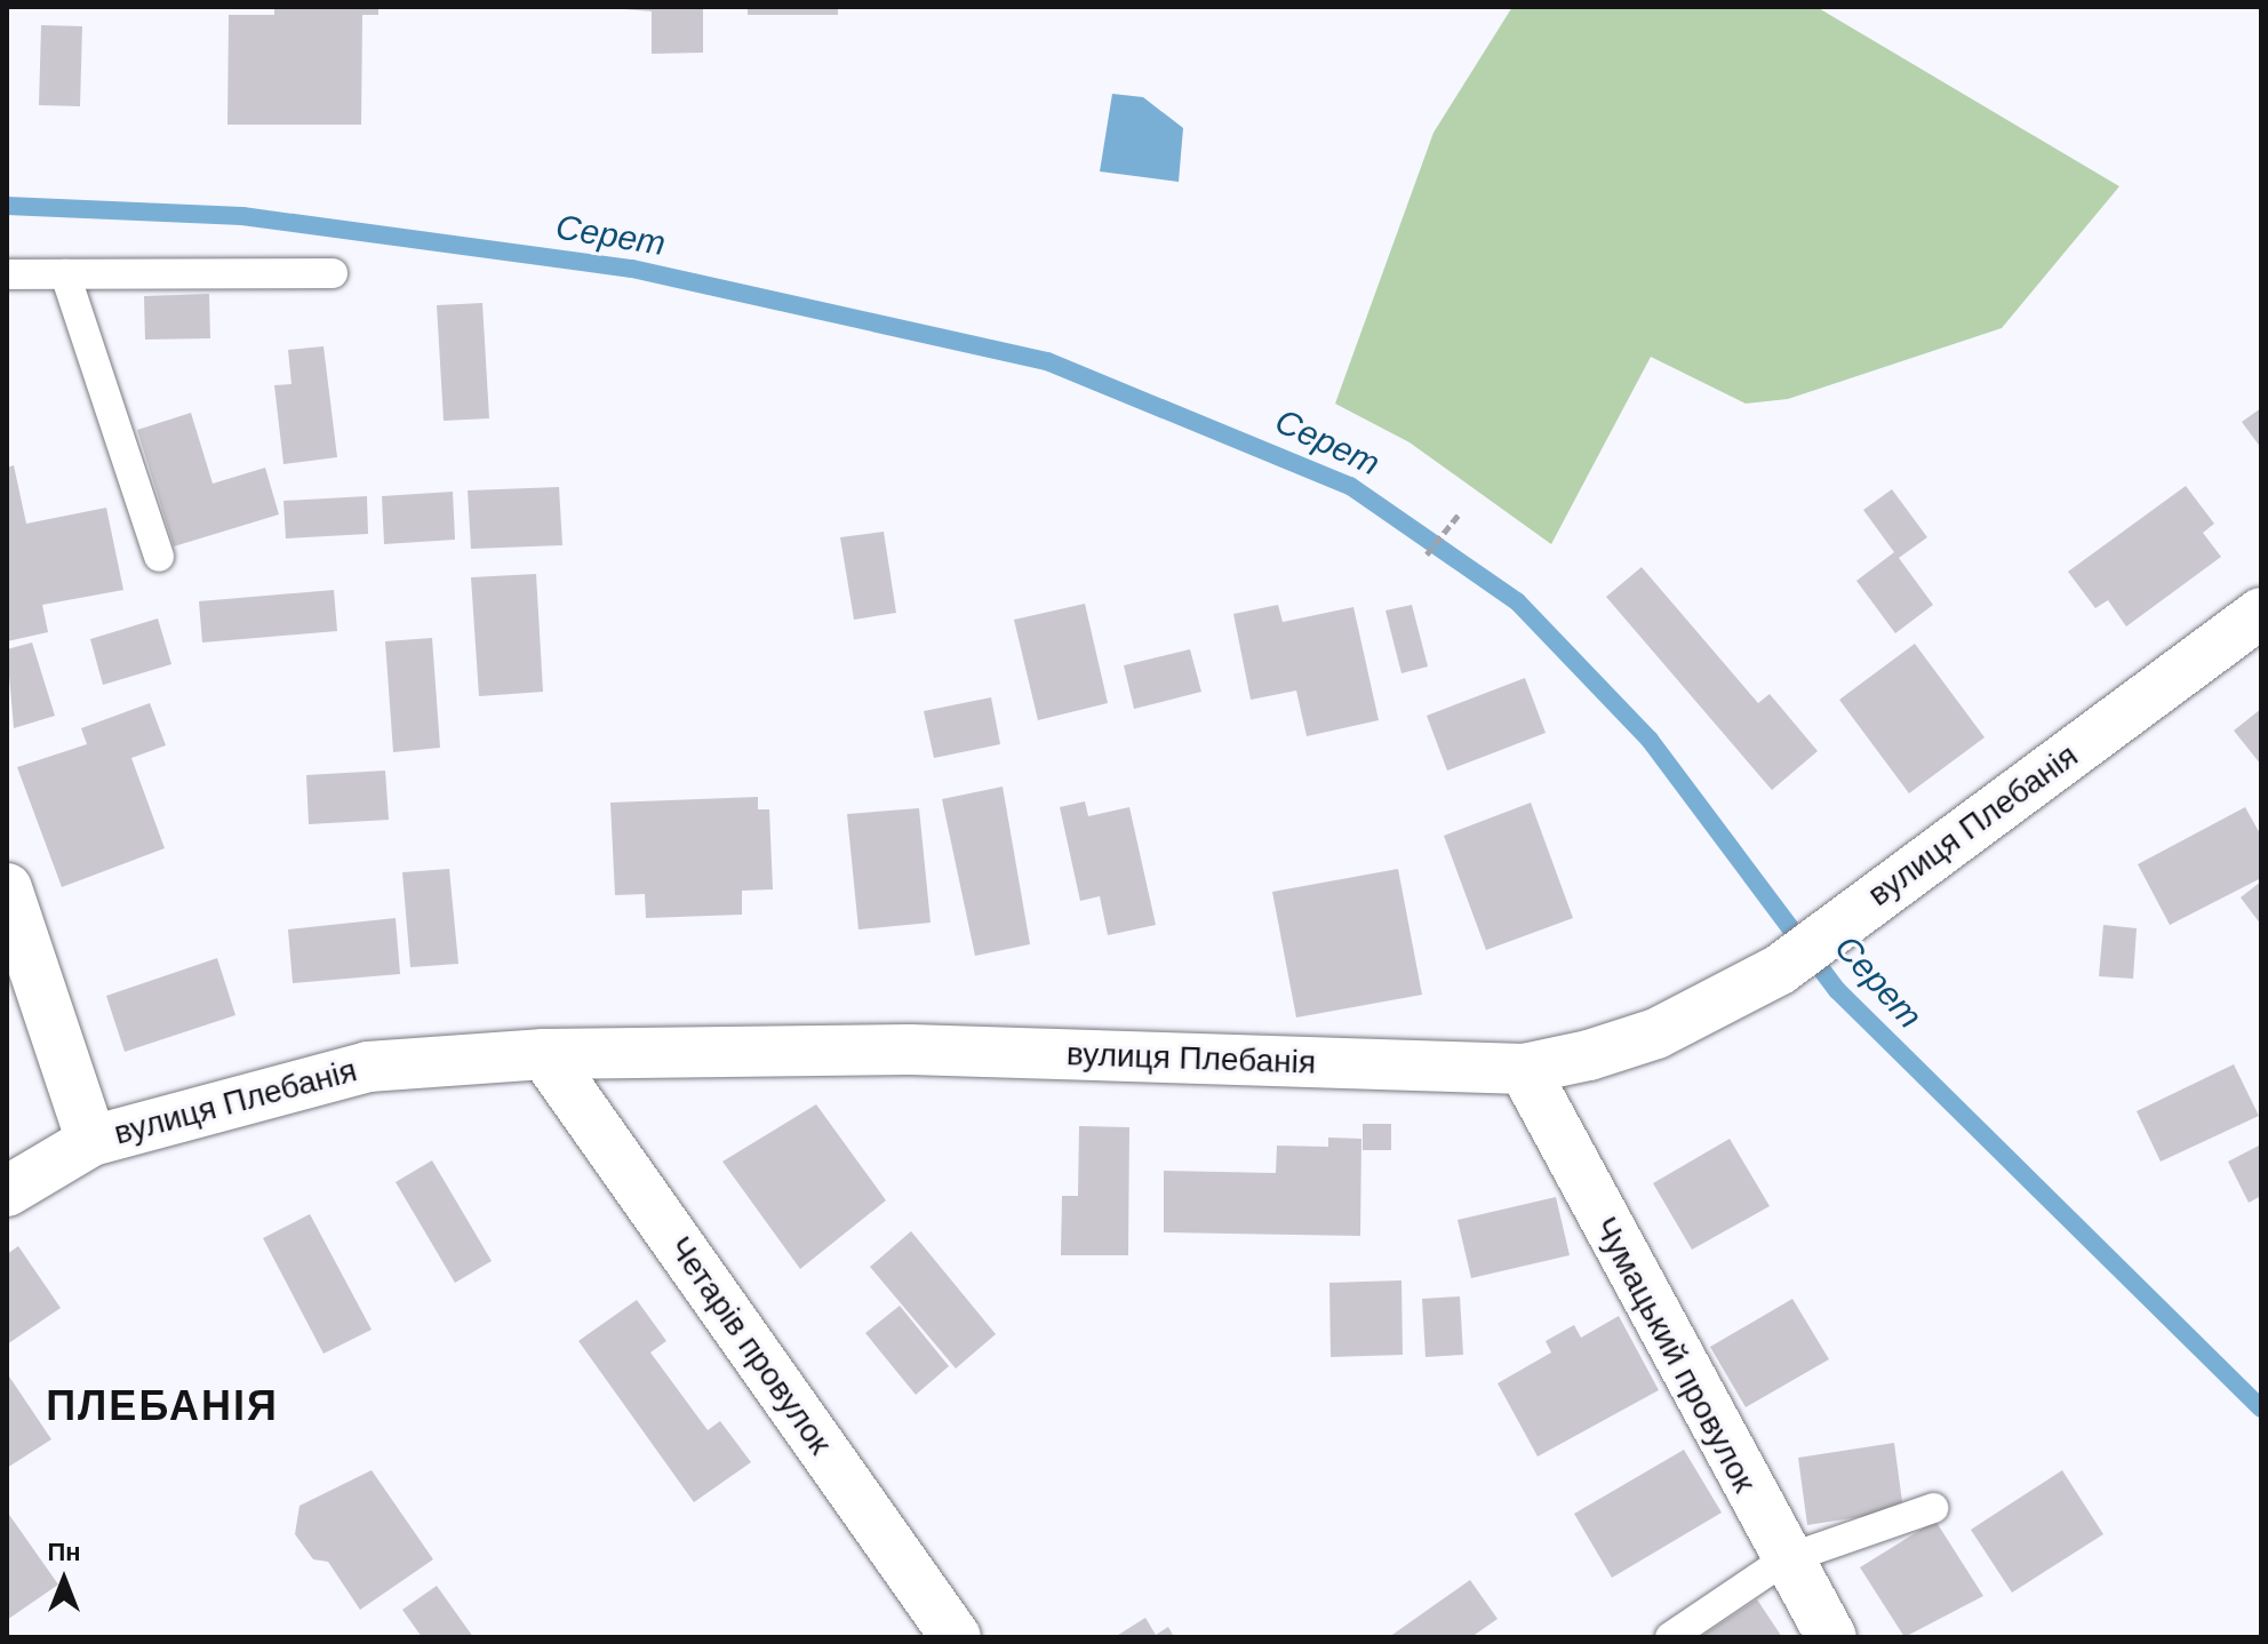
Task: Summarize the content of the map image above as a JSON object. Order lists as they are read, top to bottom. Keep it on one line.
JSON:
{"streets":{"street":["вулиця Плебанія","Четарів провулок","Чумацький провулок"]},"crossings":[["вулиця Плебанія","Четарів провулок"],["вулиця Плебанія","Чумацький провулок"]],"districts":["ПЛЕБАНІЯ"],"water":["Серет"],"north":"top"}
